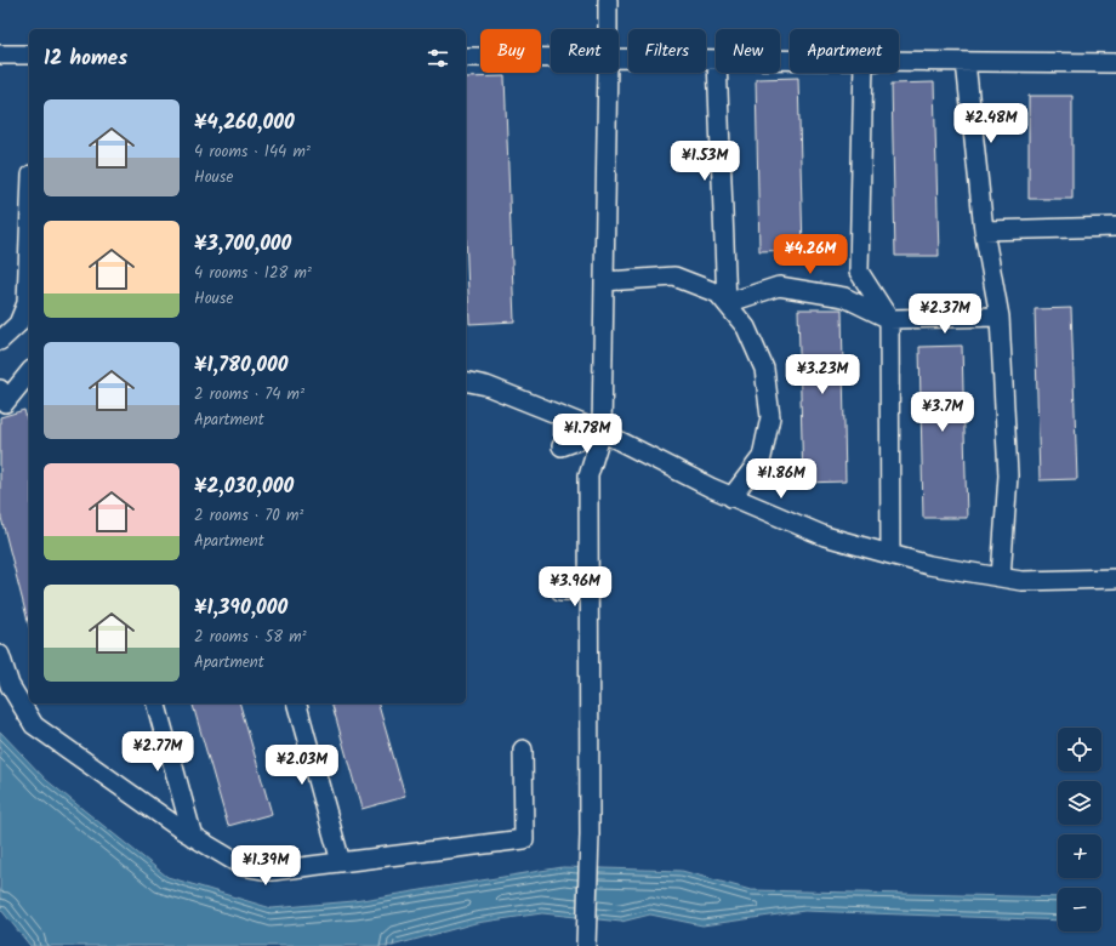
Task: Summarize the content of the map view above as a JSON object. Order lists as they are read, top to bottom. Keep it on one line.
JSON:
{"page":{"chip":["Buy","Rent","Filters","New","Apartment"],"heading":"12 homes","list":[{"name":"¥4,260,000","note":"4 rooms · 144 m² · House"},{"name":"¥3,700,000","note":"4 rooms · 128 m² · House"},{"name":"¥1,780,000","note":"2 rooms · 74 m² · Apartment"},{"name":"¥2,030,000","note":"2 rooms · 70 m² · Apartment"},{"name":"¥1,390,000","note":"2 rooms · 58 m² · Apartment"}],"price":["¥2.48M","¥1.53M","¥4.26M","¥2.37M","¥3.23M","¥3.7M","¥1.78M","¥1.86M","¥3.96M","¥2.77M","¥2.03M","¥1.39M"],"map_buttons":["+","−"]}}
